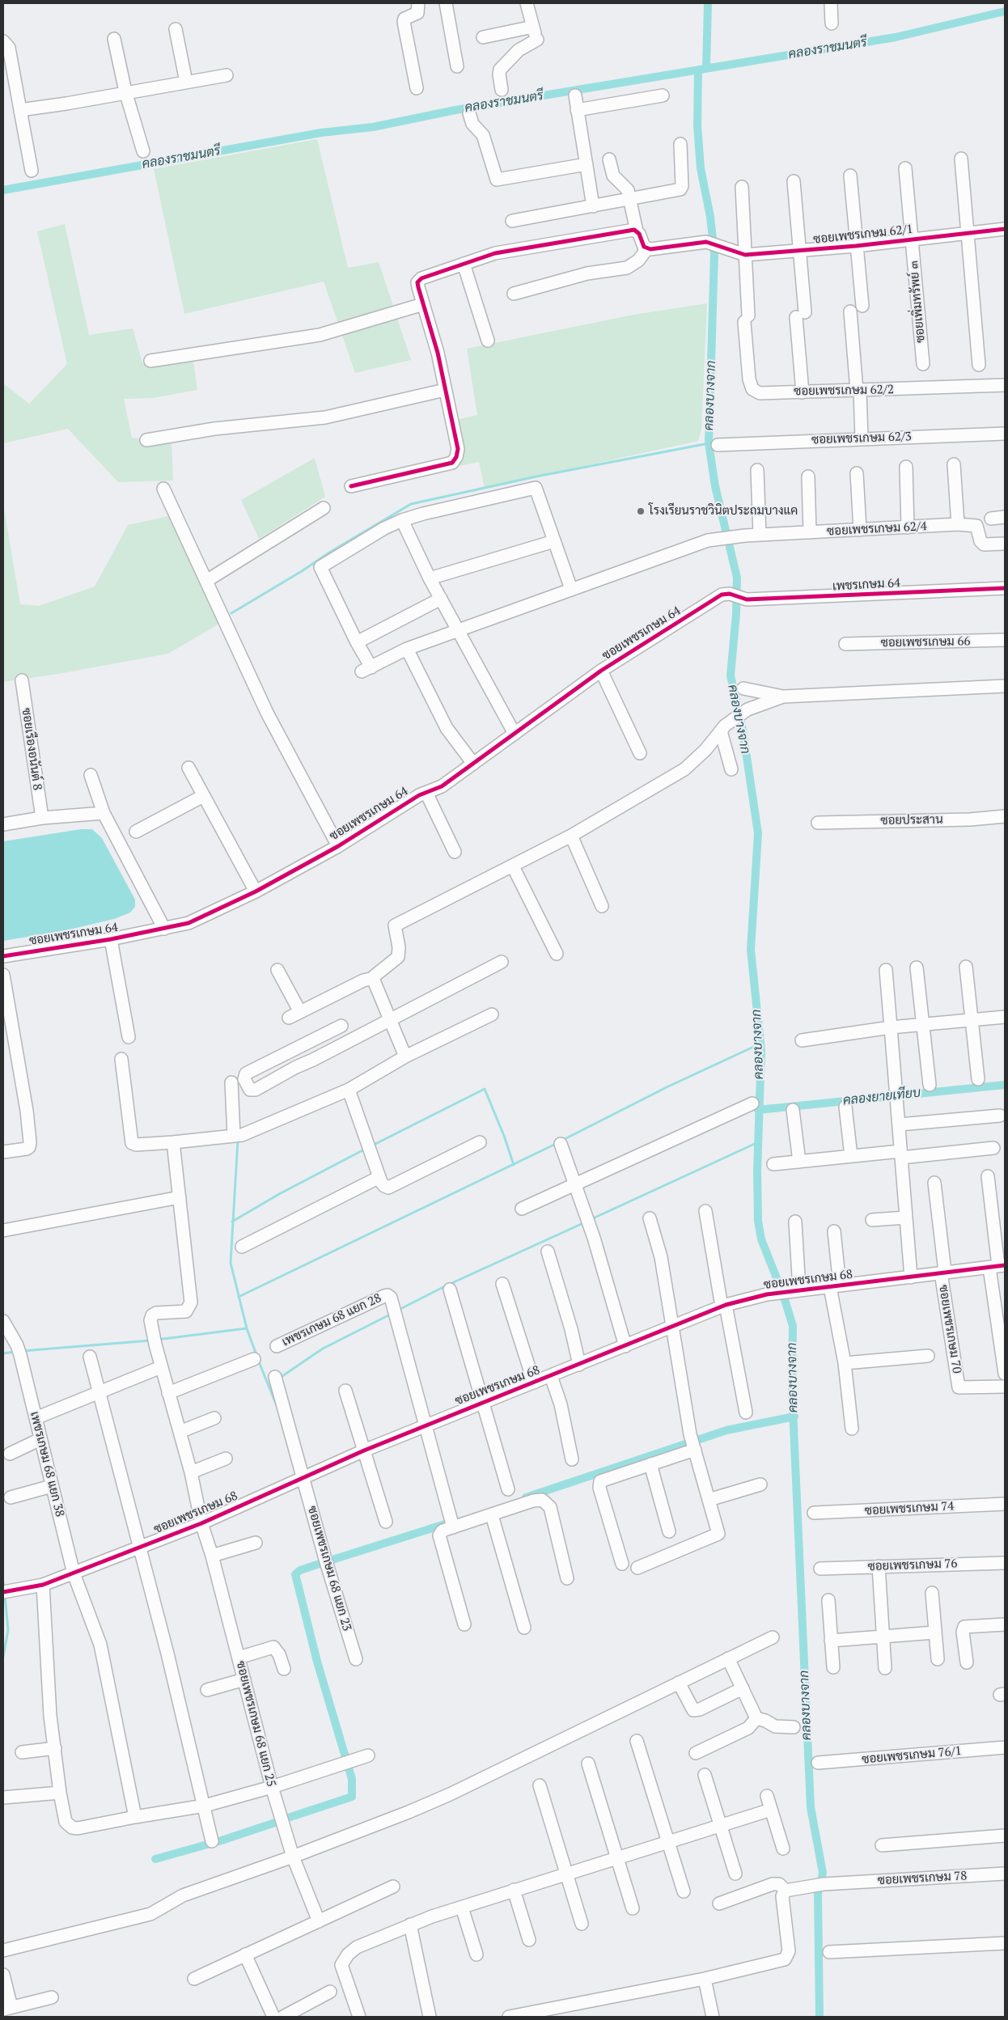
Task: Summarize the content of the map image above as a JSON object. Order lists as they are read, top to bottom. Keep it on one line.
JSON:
{"streets":{"street":["ซอยเพชรเกษม 62/1","ซอยเพิ่มทรัพย์ ๓","ซอยเพชรเกษม 62/2","ซอยเพชรเกษม 62/3","ซอยเพชรเกษม 62/4","เพชรเกษม 64","ซอยเพชรเกษม 64","ซอยเพชรเกษม 66","ซอยเรืองอนันต์ 8","ซอยประสาน","ซอยเพชรเกษม 68","เพชรเกษม 68 แยก 28","ซอยเพชรเกษม 70","เพชรเกษม 68 แยก 38","ซอยเพชรเกษม 74","ซอยเพชรเกษม 76","ซอยเพชรเกษม 68 แยก 23","ซอยเพชรเกษม 68 แยก 25","ซอยเพชรเกษม 76/1","ซอยเพชรเกษม 78"]},"crossings":[["ซอยเพชรเกษม 62/1","ซอยเพิ่มทรัพย์ ๓"],["ซอยเพชรเกษม 62/1","ซอยเพชรเกษม 62/2"],["เพชรเกษม 64","ซอยเพชรเกษม 64"],["ซอยเพชรเกษม 68","เพชรเกษม 68 แยก 28"],["ซอยเพชรเกษม 68","ซอยเพชรเกษม 70"],["ซอยเพชรเกษม 68","เพชรเกษม 68 แยก 38"],["ซอยเพชรเกษม 68","ซอยเพชรเกษม 68 แยก 23"],["ซอยเพชรเกษม 68","ซอยเพชรเกษม 68 แยก 25"]],"water":["คลองราชมนตรี","คลองบางจาก","คลองยายเทียบ"],"places":["โรงเรียนราชวินิตประถมบางแค"]}
